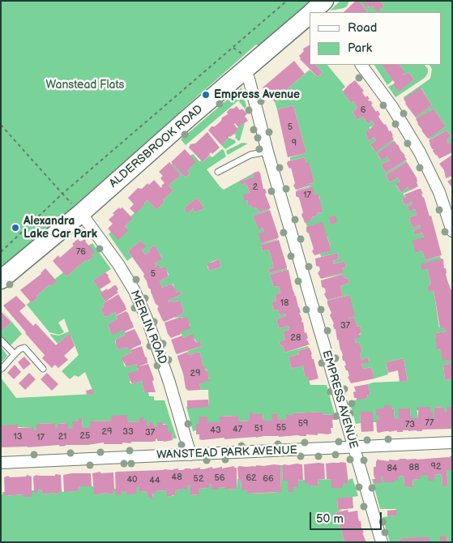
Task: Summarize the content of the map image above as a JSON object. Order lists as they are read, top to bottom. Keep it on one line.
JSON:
{"streets":{"main road":["ALDERSBROOK ROAD"],"street":["MERLIN ROAD","EMPRESS AVENUE","WANSTEAD PARK AVENUE"]},"crossings":[["ALDERSBROOK ROAD","MERLIN ROAD"],["ALDERSBROOK ROAD","EMPRESS AVENUE"],["MERLIN ROAD","WANSTEAD PARK AVENUE"],["EMPRESS AVENUE","WANSTEAD PARK AVENUE"]],"parks":["Wanstead Flats"],"places":["Empress Avenue","Alexandra Lake Car Park"],"house_numbers":["6","5","9","2","17","76","5","18","37","28","29","77","59","73","55","51","47","43","29","33","37","25","13","21","17","92","88","84","48","56","62","52","66","40","44"],"legend":["Road","Park"],"scale_bar":"50 m"}
